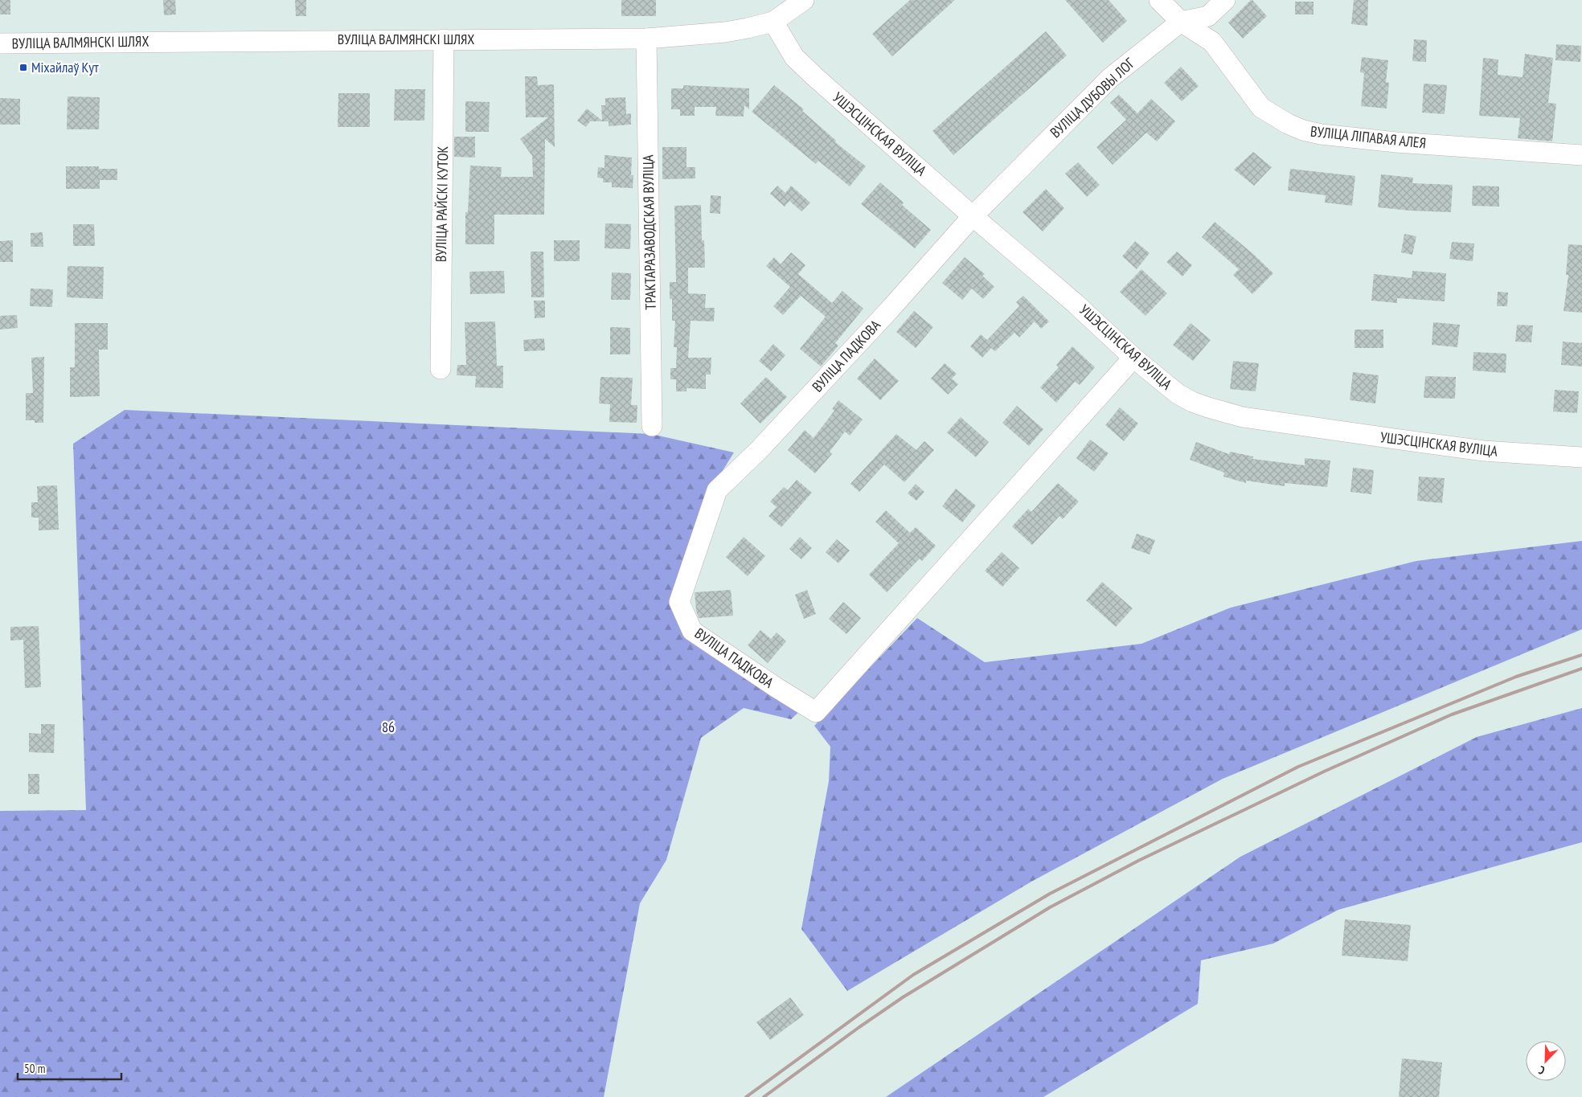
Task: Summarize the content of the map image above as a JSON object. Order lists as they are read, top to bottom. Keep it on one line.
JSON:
{"streets":{"street":["ВУЛІЦА ВАЛМЯНСКІ ШЛЯХ","ВУЛІЦА ДУБОВЫ ЛОГ","УШЭСЦІНСКАЯ ВУЛІЦА","ВУЛІЦА ЛІПАВАЯ АЛЕЯ","ВУЛІЦА РАЙСКІ КУТОК","ТРАКТАРАЗАВОДСКАЯ ВУЛІЦА","ВУЛІЦА ПАДКОВА"]},"crossings":[["ВУЛІЦА ВАЛМЯНСКІ ШЛЯХ","УШЭСЦІНСКАЯ ВУЛІЦА"],["ВУЛІЦА ВАЛМЯНСКІ ШЛЯХ","ВУЛІЦА РАЙСКІ КУТОК"],["ВУЛІЦА ВАЛМЯНСКІ ШЛЯХ","ТРАКТАРАЗАВОДСКАЯ ВУЛІЦА"],["ВУЛІЦА ДУБОВЫ ЛОГ","УШЭСЦІНСКАЯ ВУЛІЦА"],["ВУЛІЦА ДУБОВЫ ЛОГ","ВУЛІЦА ЛІПАВАЯ АЛЕЯ"],["ВУЛІЦА ДУБОВЫ ЛОГ","ВУЛІЦА ПАДКОВА"],["УШЭСЦІНСКАЯ ВУЛІЦА","ВУЛІЦА ПАДКОВА"]],"parks":["86"],"places":{"transit":["Міхайлаў Кут"]},"scale_bar":"50 m","north":"bottom left"}
